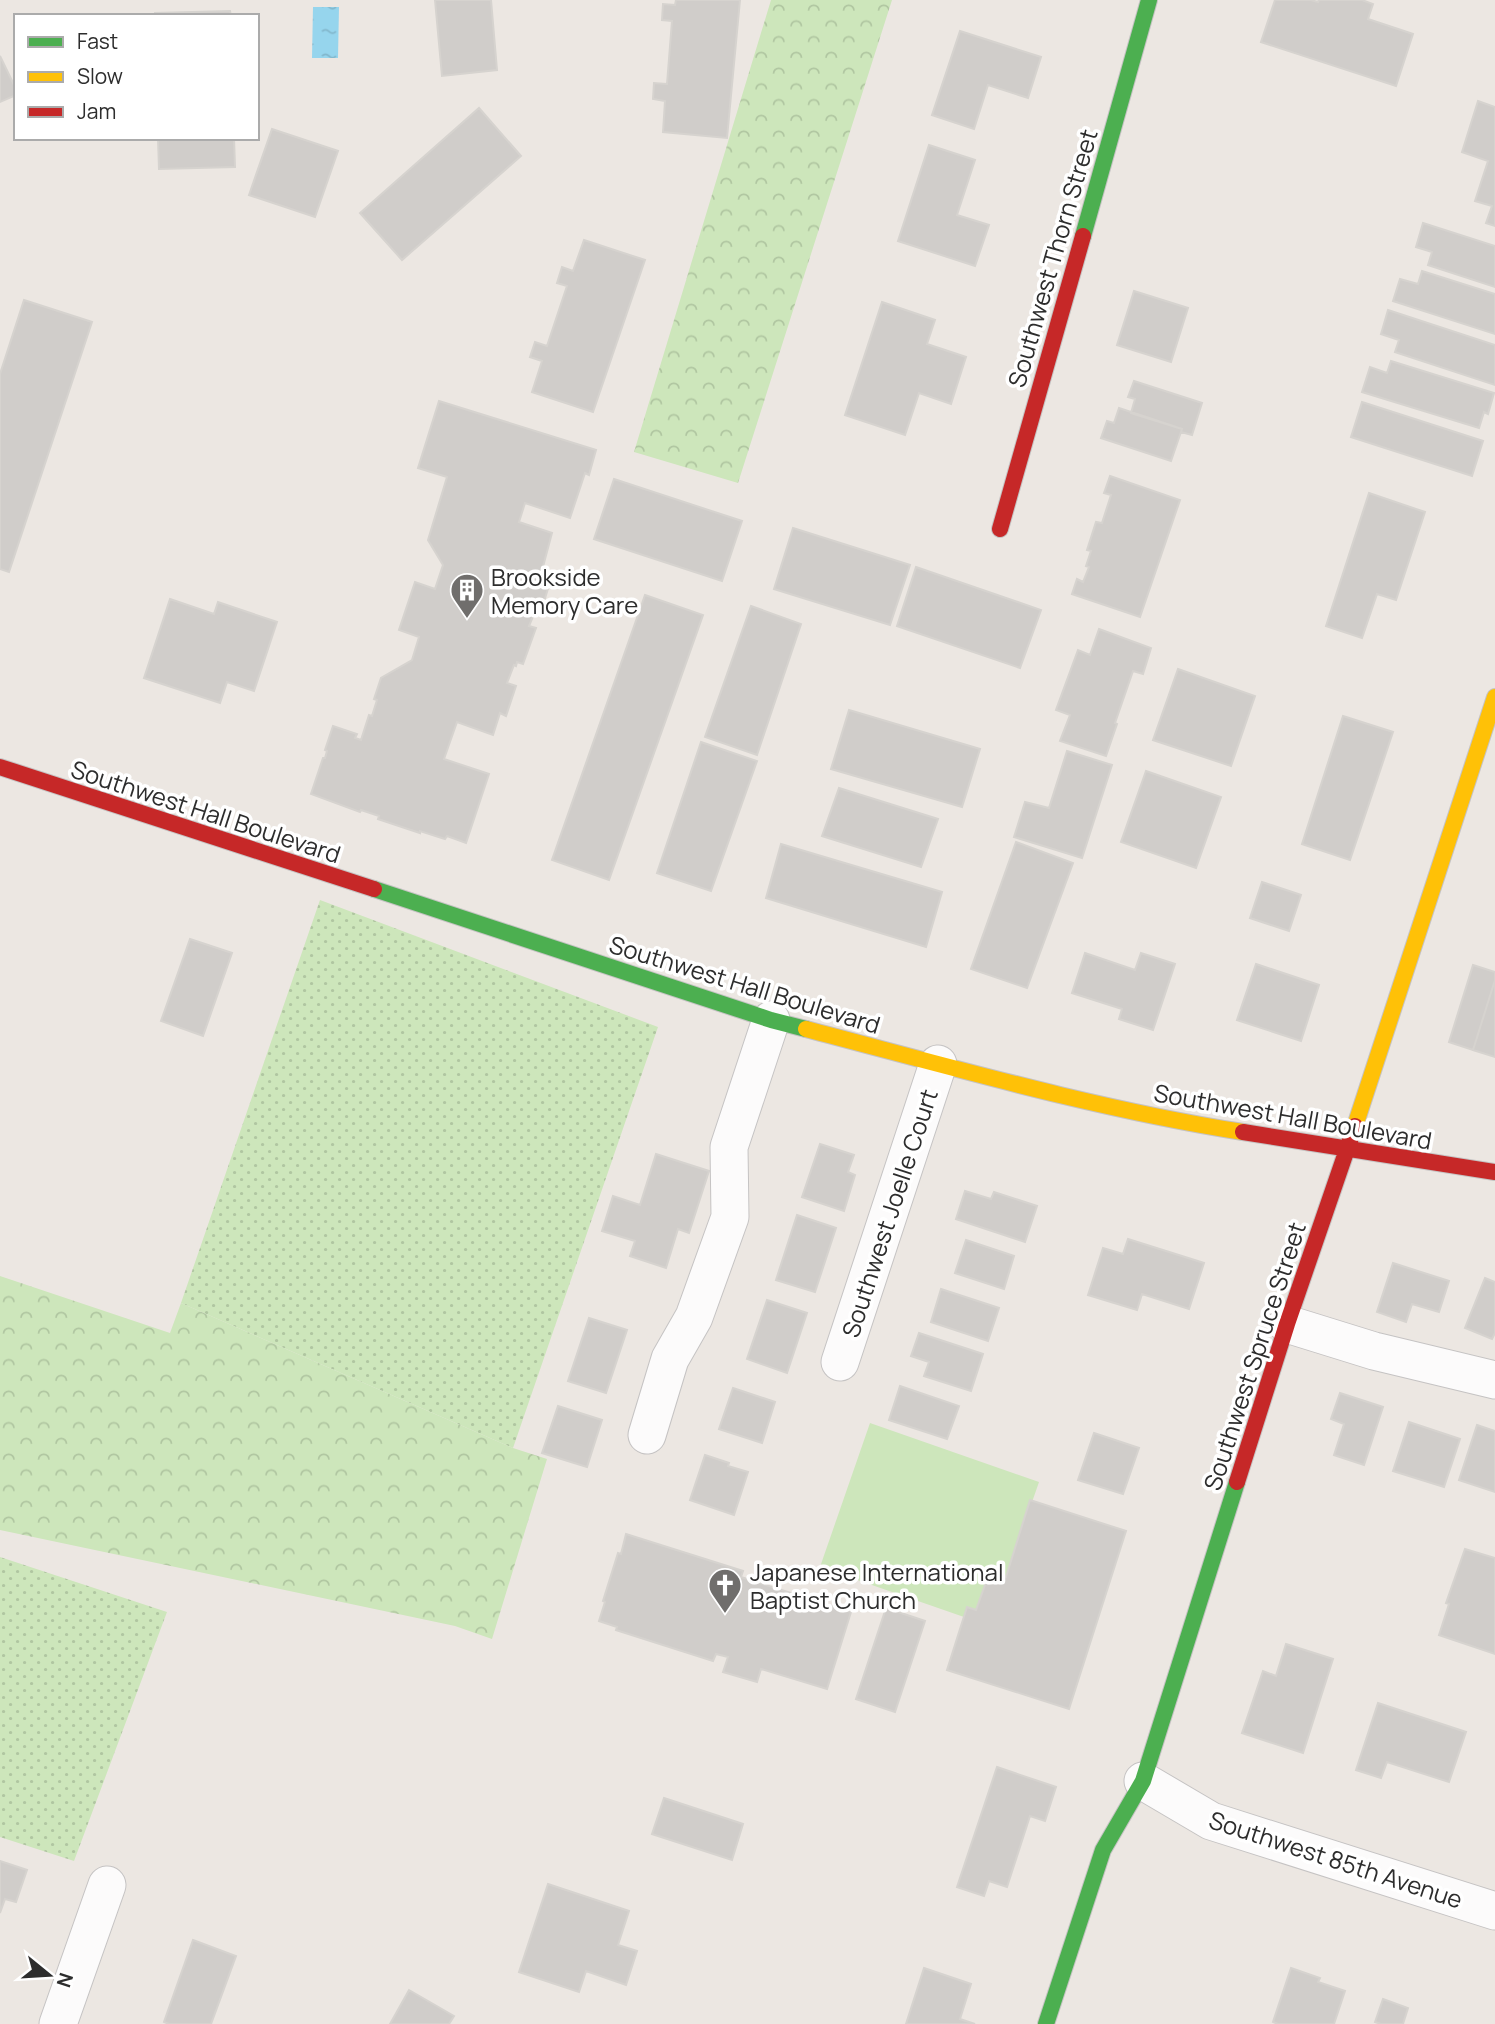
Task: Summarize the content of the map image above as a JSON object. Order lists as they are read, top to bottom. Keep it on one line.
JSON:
{"streets":{"street":["Southwest Thorn Street","Southwest Hall Boulevard","Southwest Joelle Court","Southwest Spruce Street","Southwest 85th Avenue"]},"crossings":[["Southwest Hall Boulevard","Southwest Joelle Court"],["Southwest Hall Boulevard","Southwest Spruce Street"],["Southwest Spruce Street","Southwest 85th Avenue"]],"places":{"building":["Brookside Memory Care"],"church":["Japanese International Baptist Church"]},"legend":["Fast","Slow","Jam"],"north":"right"}
